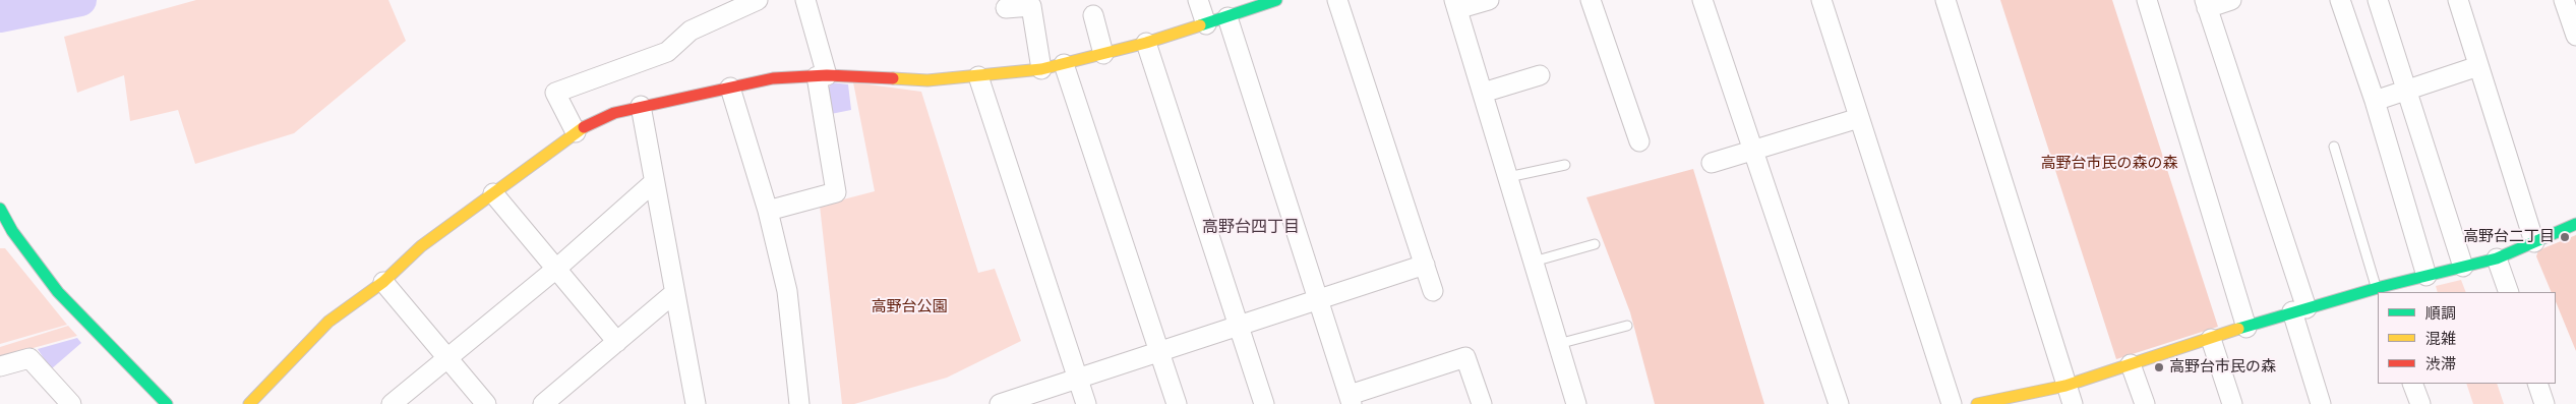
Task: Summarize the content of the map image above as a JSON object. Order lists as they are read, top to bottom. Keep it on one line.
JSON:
{"districts":["高野台四丁目"],"parks":["高野台市民の森の森","高野台公園"],"places":["高野台二丁目","高野台市民の森"],"legend":["順調","混雑","渋滞"]}
